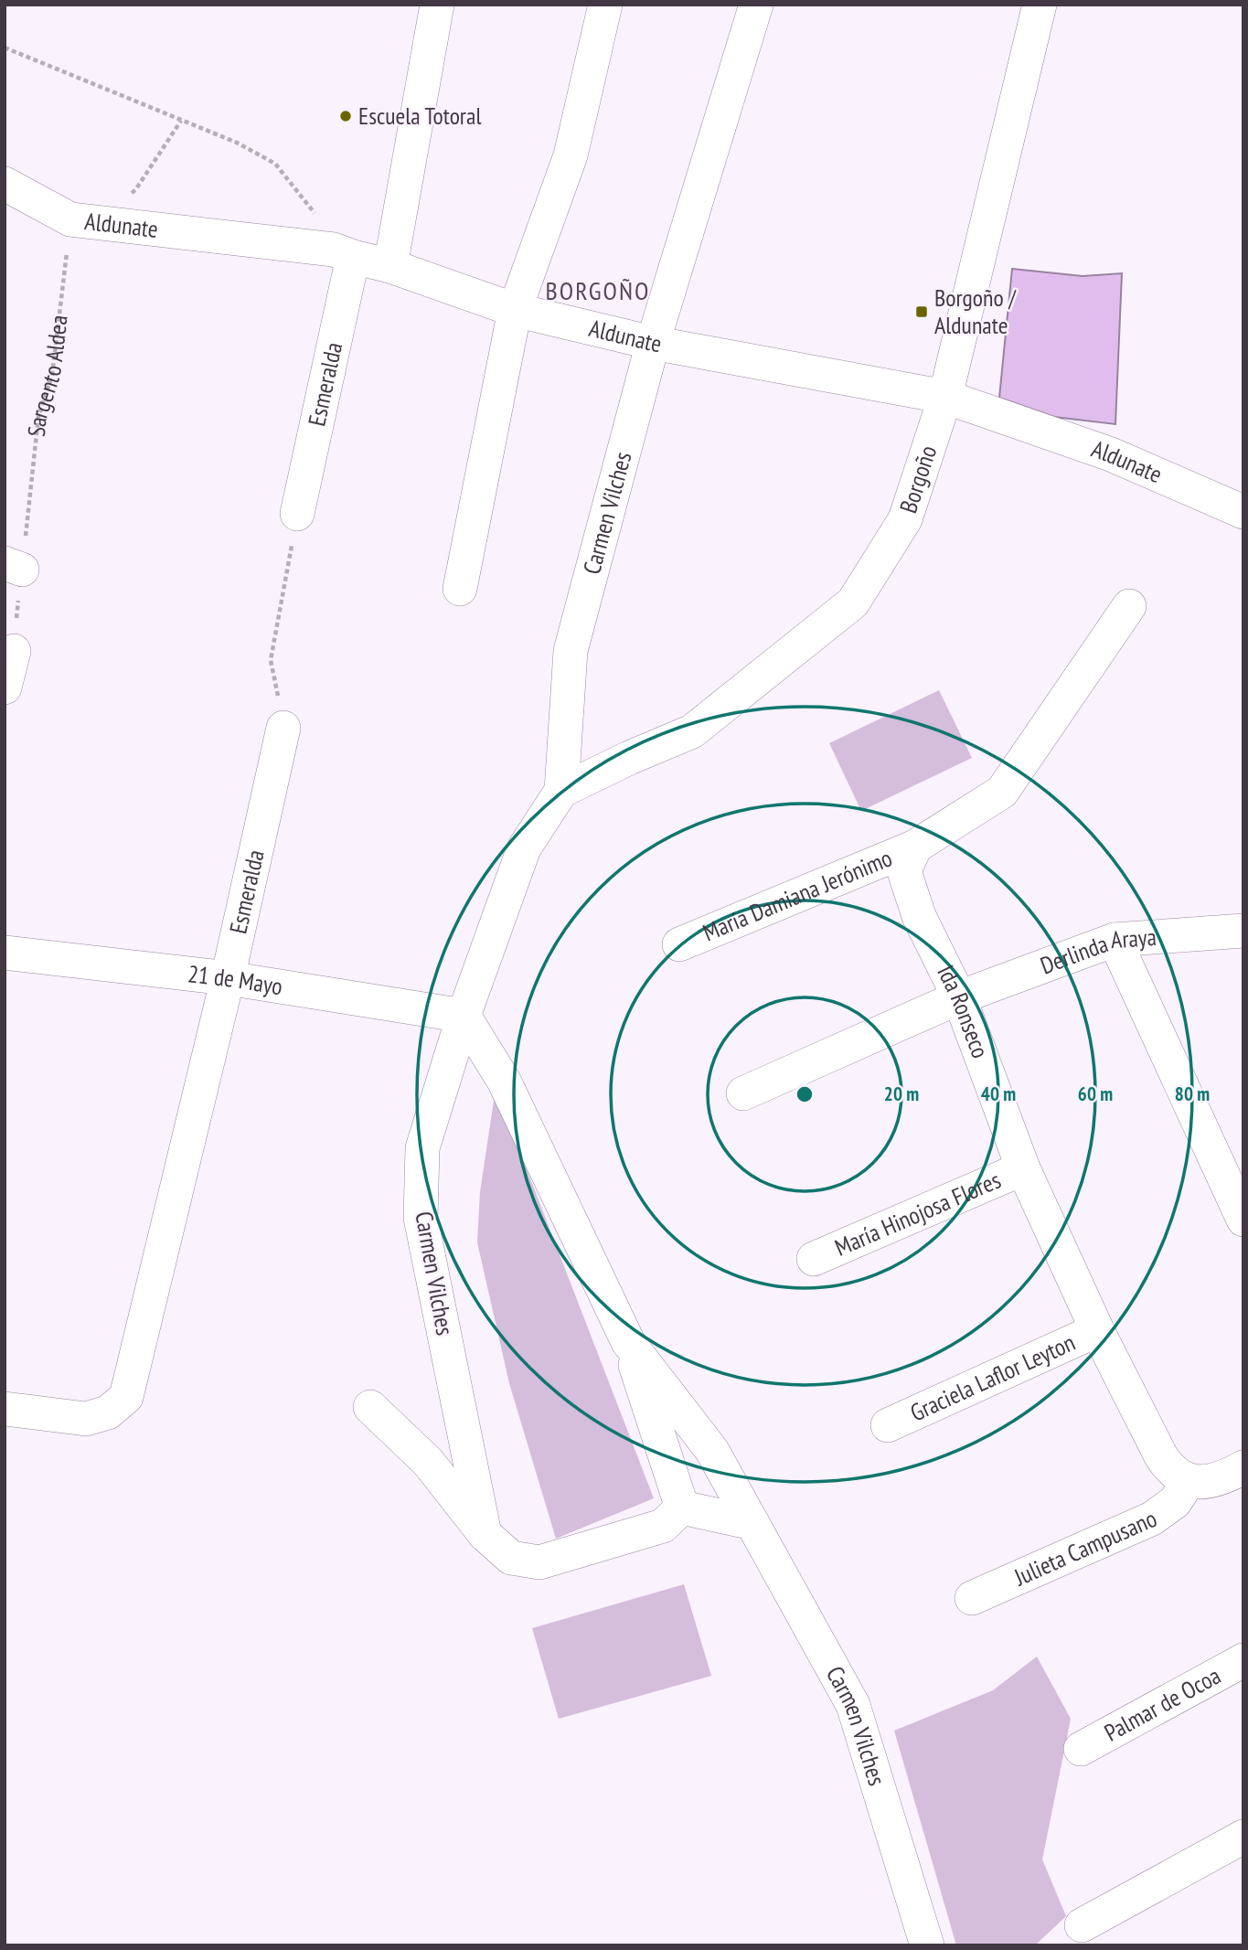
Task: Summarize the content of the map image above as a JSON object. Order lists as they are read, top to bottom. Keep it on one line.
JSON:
{"streets":{"street":["Aldunate","Esmeralda","Borgoño","Carmen Vilches","María Damiana Jerónimo","Derlinda Araya","21 de Mayo","Ida Ronseco","María Hinojosa Flores","Graciela Laflor Leyton","Julieta Campusano","Palmar de Ocoa"],"path":["Sargento Aldea"]},"crossings":[["Aldunate","Sargento Aldea"],["Aldunate","Esmeralda"],["Aldunate","Borgoño"],["Aldunate","Carmen Vilches"],["Esmeralda","21 de Mayo"],["Borgoño","Carmen Vilches"],["Carmen Vilches","21 de Mayo"],["María Damiana Jerónimo","Ida Ronseco"],["Derlinda Araya","Ida Ronseco"],["Ida Ronseco","María Hinojosa Flores"],["Ida Ronseco","Graciela Laflor Leyton"],["Ida Ronseco","Julieta Campusano"]],"districts":["BORGOÑO"],"places":{"other":["Escuela Totoral"],"transit":["Borgoño / Aldunate"]},"rings":["20 m","40 m","60 m","80 m"]}
